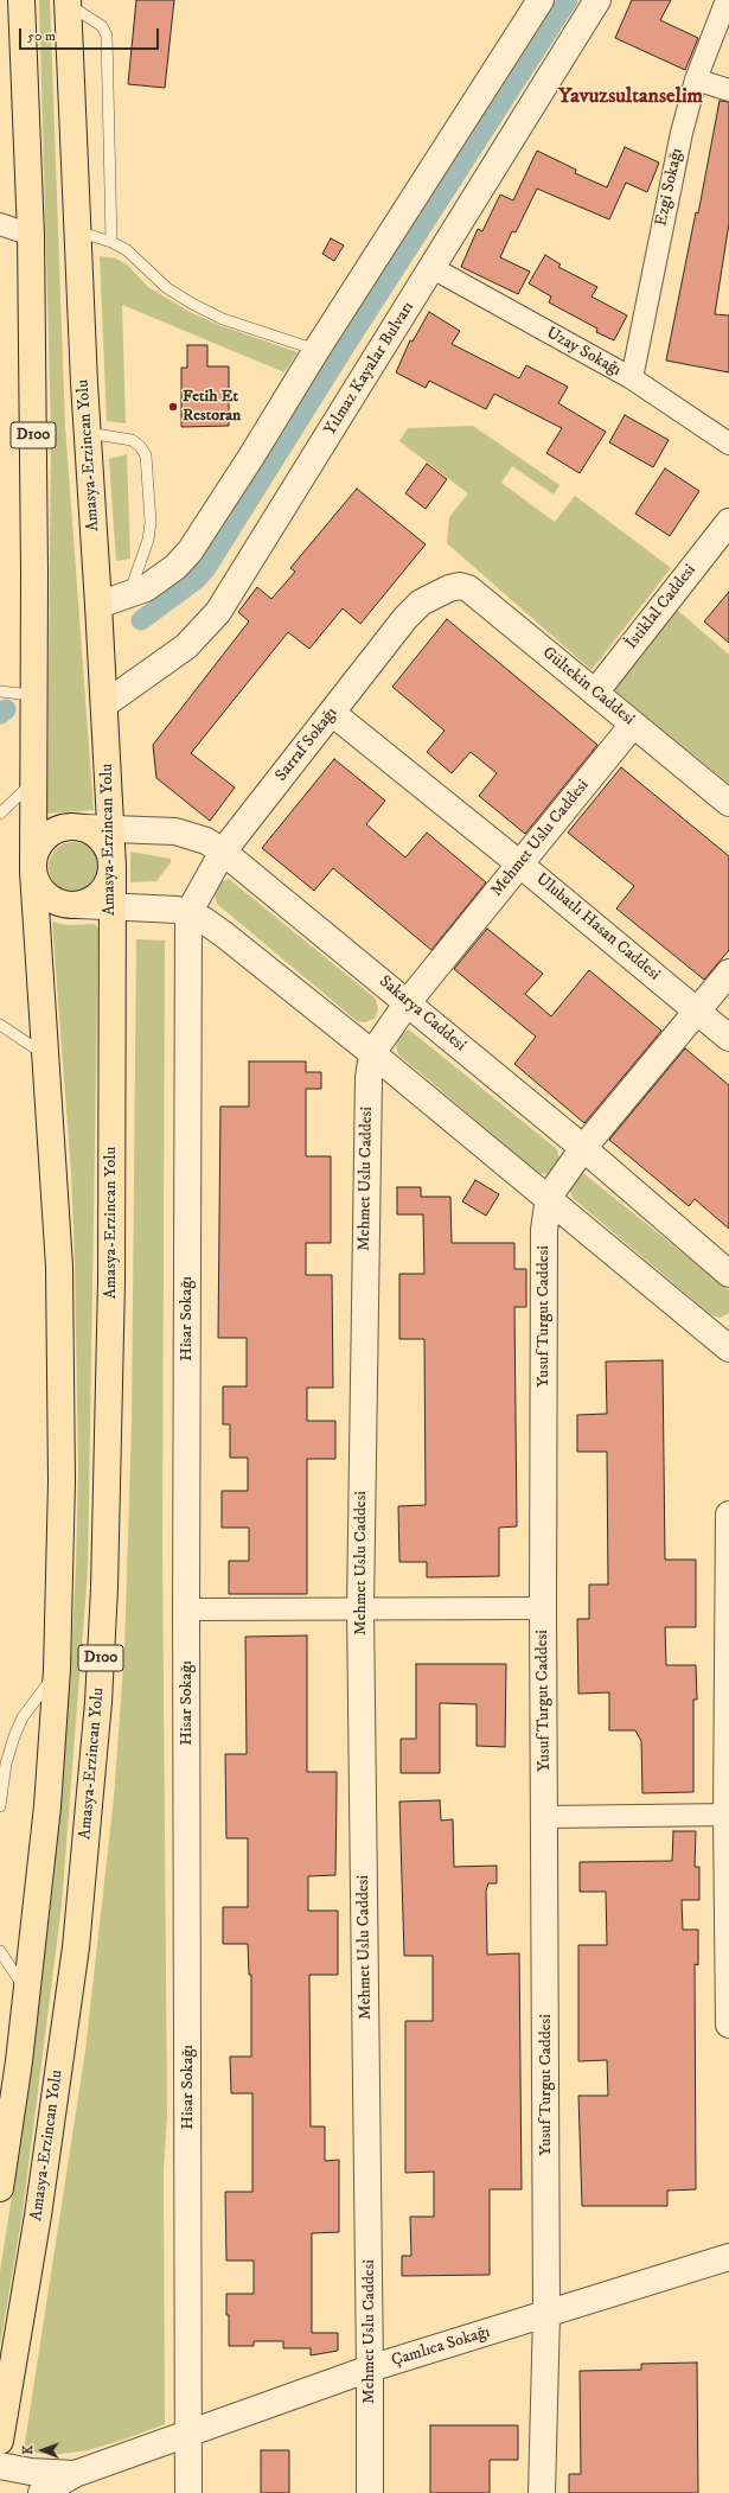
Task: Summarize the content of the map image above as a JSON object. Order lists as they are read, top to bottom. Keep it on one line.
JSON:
{"streets":{"highway":["D100","Amasya-Erzincan Yolu"],"street":["Ezgi Sokağı","Uzay Sokağı","Yılmaz Kayalar Bulvarı","İstiklal Caddesi","Gültekin Caddesi","Sarraf Sokağı","Mehmet Uslu Caddesi","Ulubatlı Hasan Caddesi","Sakarya Caddesi","Yusuf Turgut Caddesi","Hisar Sokağı","Çamlıca Sokağı"]},"crossings":[["Ezgi Sokağı","Uzay Sokağı"],["Uzay Sokağı","Yılmaz Kayalar Bulvarı"],["Yılmaz Kayalar Bulvarı","Amasya-Erzincan Yolu"],["D100","Amasya-Erzincan Yolu"],["D100","Sakarya Caddesi"],["Amasya-Erzincan Yolu","Sakarya Caddesi"],["İstiklal Caddesi","Gültekin Caddesi"],["Gültekin Caddesi","Sarraf Sokağı"],["Gültekin Caddesi","Mehmet Uslu Caddesi"],["Sarraf Sokağı","Ulubatlı Hasan Caddesi"],["Sarraf Sokağı","Sakarya Caddesi"],["Sarraf Sokağı","Hisar Sokağı"],["Mehmet Uslu Caddesi","Ulubatlı Hasan Caddesi"],["Mehmet Uslu Caddesi","Sakarya Caddesi"],["Mehmet Uslu Caddesi","Çamlıca Sokağı"],["Yusuf Turgut Caddesi","Çamlıca Sokağı"],["Hisar Sokağı","Çamlıca Sokağı"]],"districts":["Yavuzsultanselim"],"places":["Fetih Et Restoran"],"scale_bar":"50 m","north":"left"}
